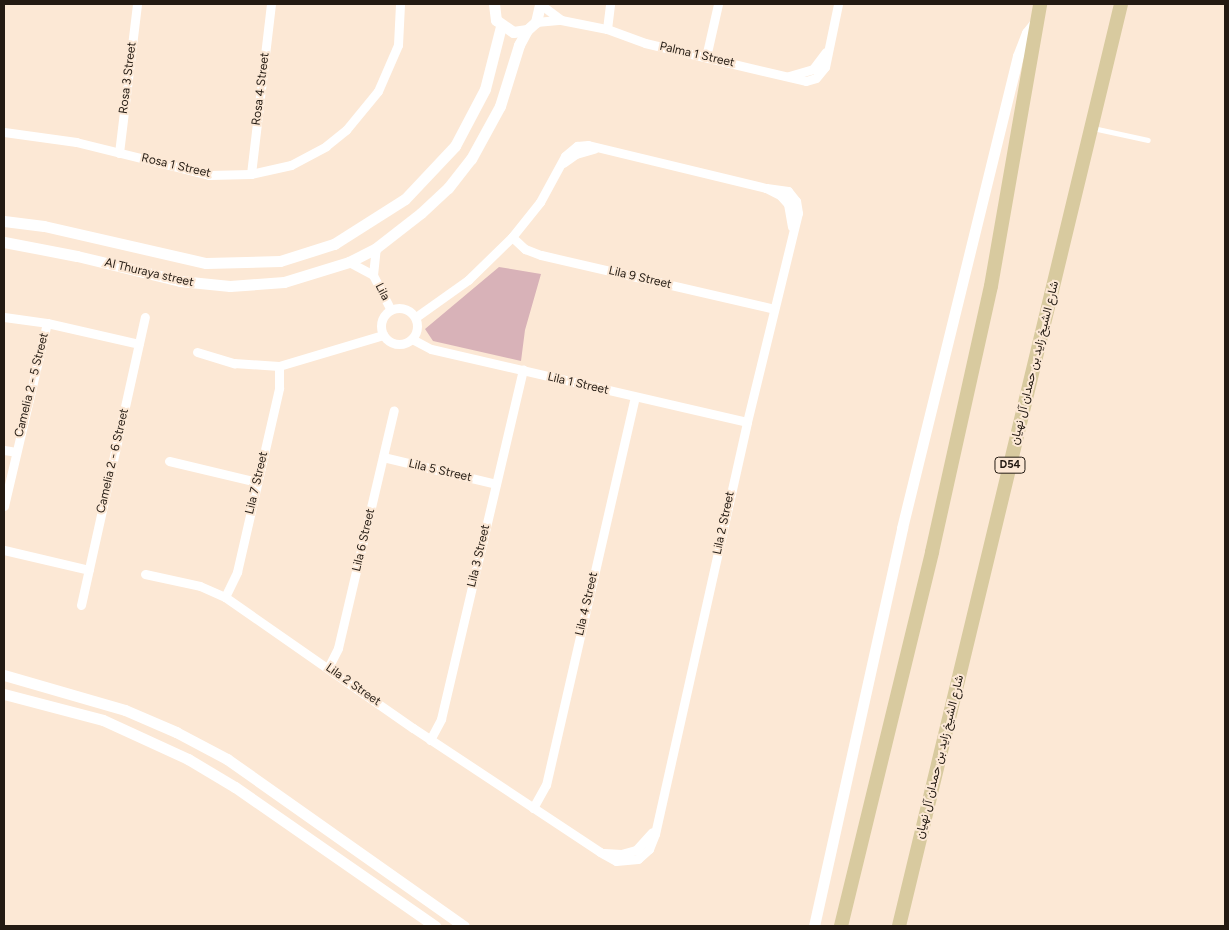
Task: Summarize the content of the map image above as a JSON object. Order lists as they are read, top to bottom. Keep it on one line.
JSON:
{"streets":{"main road":["شارع الشيخ زايد بن حمدان آل نهيان","D54"],"street":["Palma 1 Street","Rosa 3 Street","Rosa 4 Street","Rosa 1 Street","Al Thuraya street","Lila 9 Street","Lila","Lila 1 Street","Camelia 2 - 5 Street","Camelia 2 - 6 Street","Lila 5 Street","Lila 7 Street","Lila 2 Street","Lila 6 Street","Lila 3 Street","Lila 4 Street"]},"crossings":[["Rosa 3 Street","Rosa 1 Street"],["Rosa 4 Street","Rosa 1 Street"],["Al Thuraya street","Lila"],["Lila 9 Street","Lila 2 Street"],["Lila","Lila 1 Street"],["Lila","Lila 2 Street"],["Lila 1 Street","Lila 2 Street"],["Lila 1 Street","Lila 3 Street"],["Lila 1 Street","Lila 4 Street"],["Lila 5 Street","Lila 6 Street"],["Lila 5 Street","Lila 3 Street"],["Lila 7 Street","Lila 2 Street"],["Lila 2 Street","Lila 6 Street"],["Lila 2 Street","Lila 3 Street"],["Lila 2 Street","Lila 4 Street"]]}
